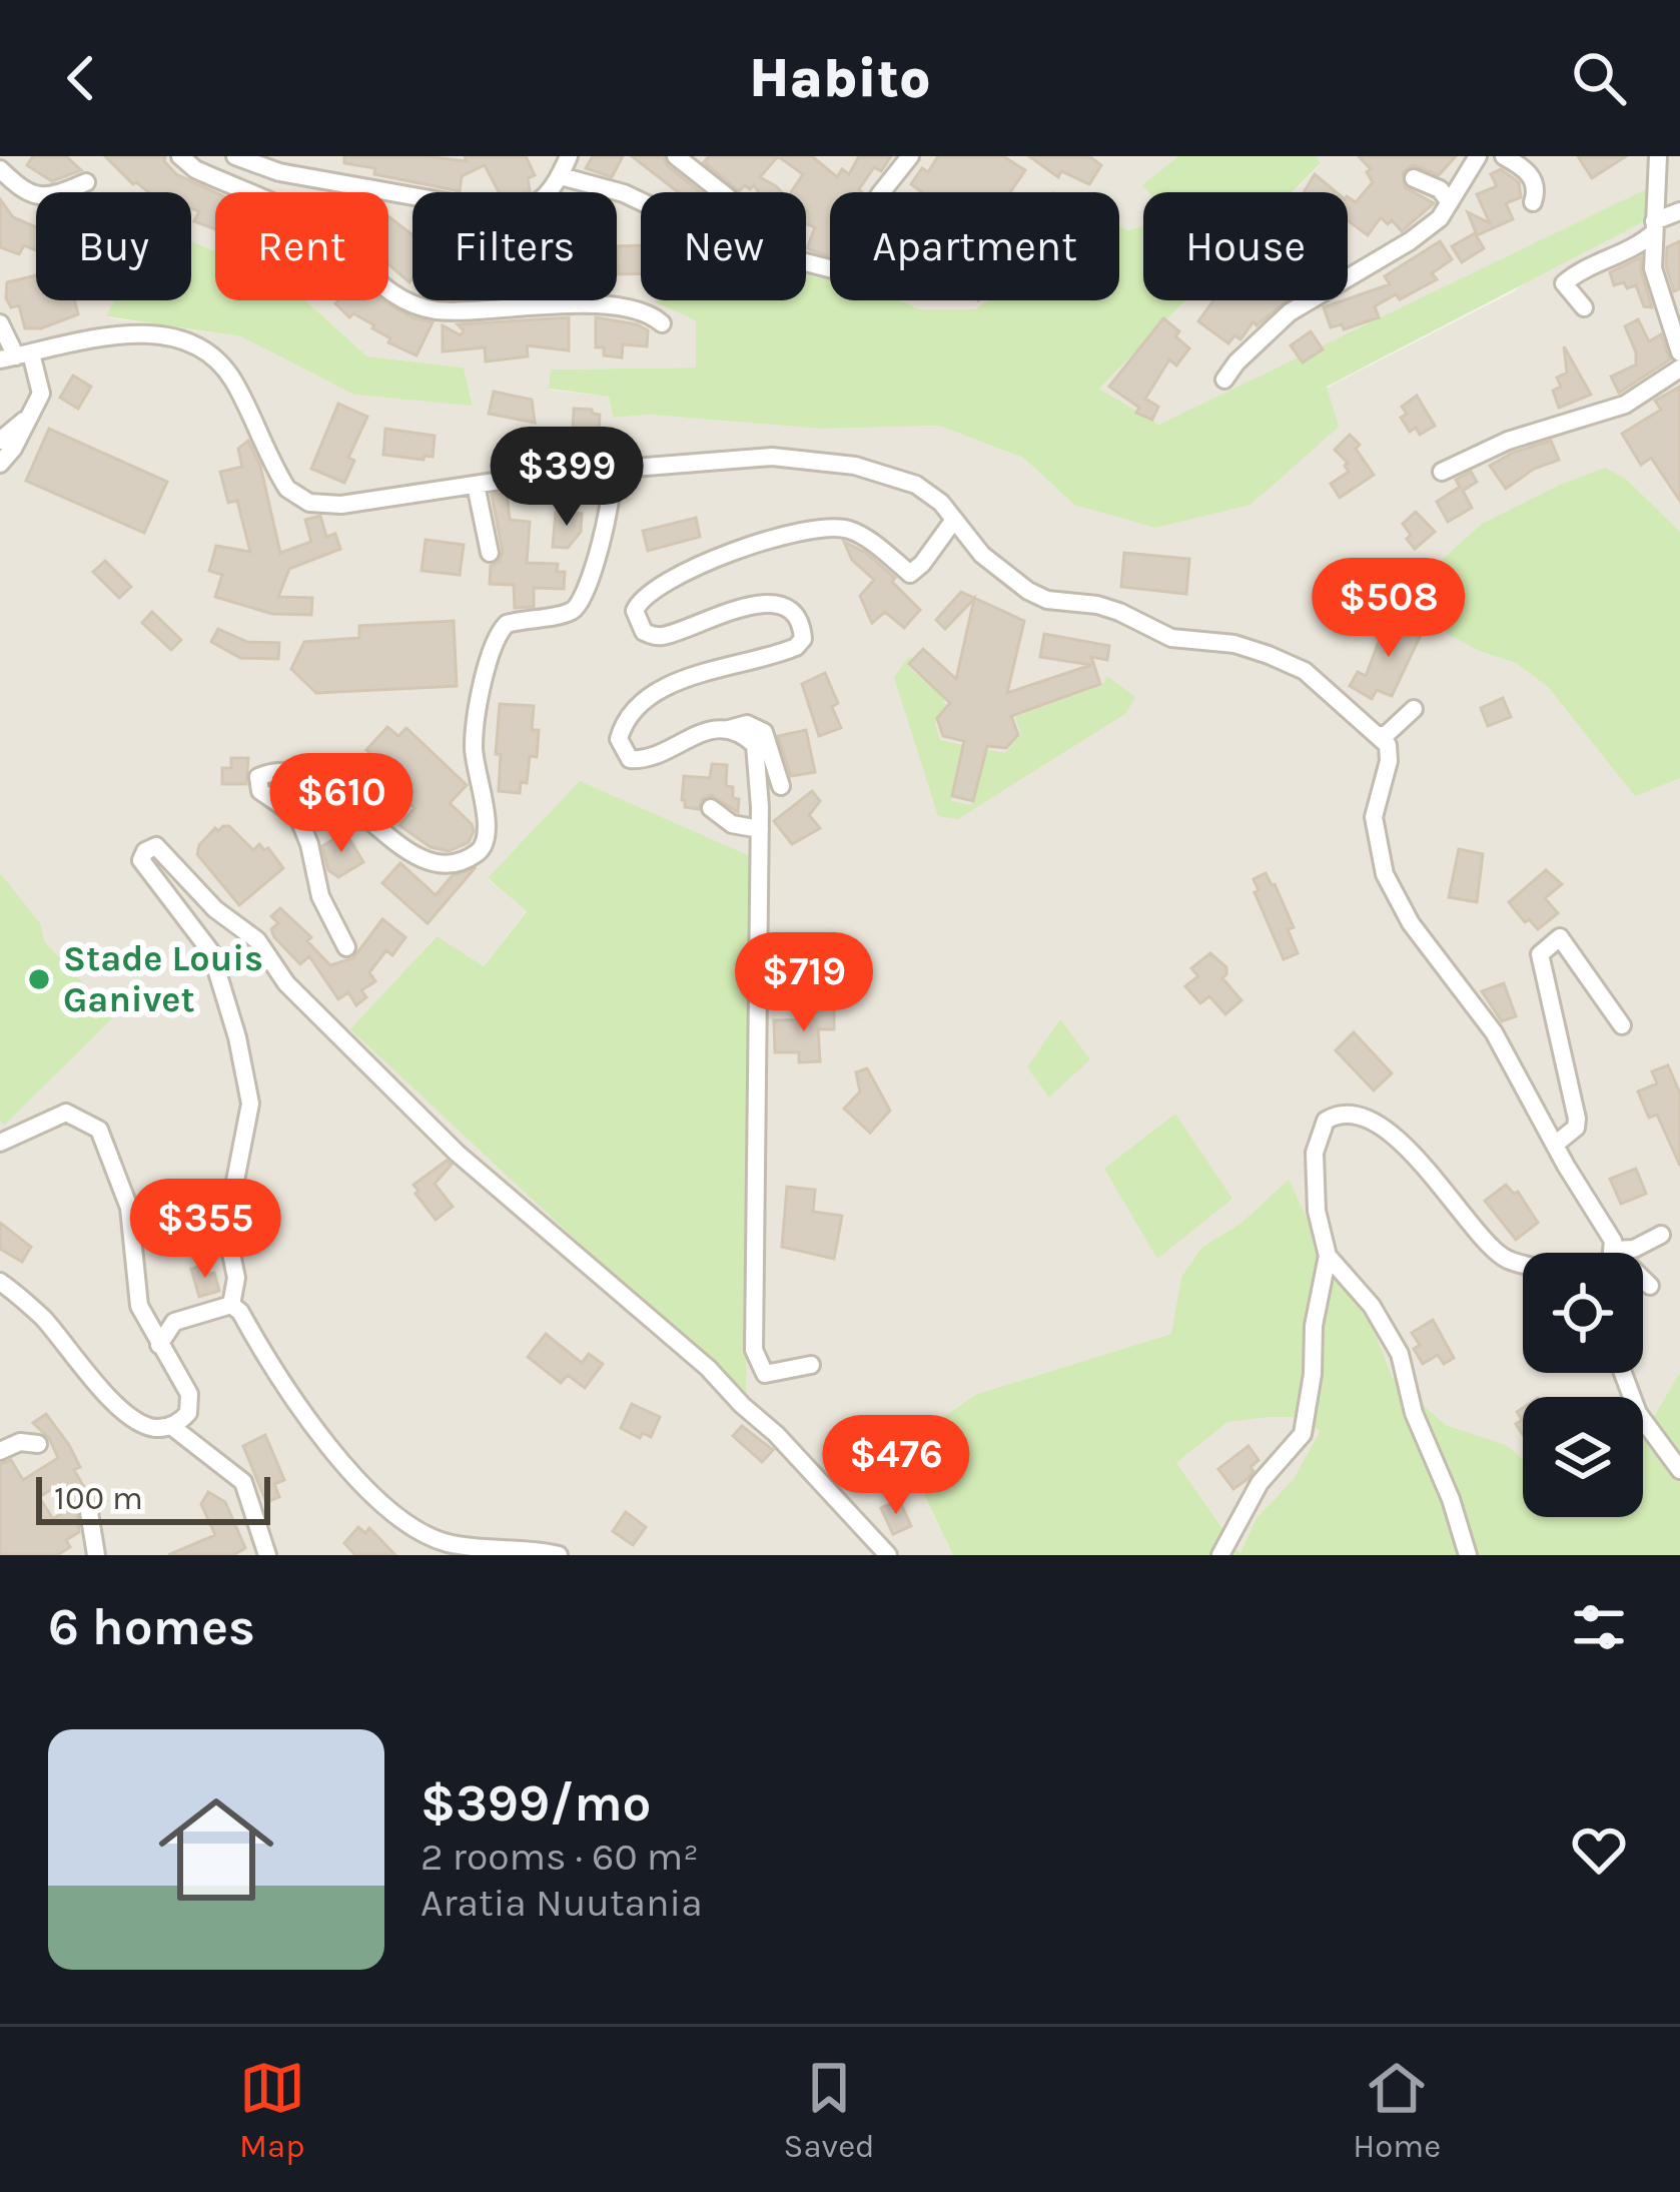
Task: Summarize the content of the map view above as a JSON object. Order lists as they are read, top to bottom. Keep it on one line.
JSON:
{"places":["Stade Louis Ganivet"],"scale_bar":"100 m","page":{"header":"Habito","chip":["Buy","Rent","Filters","New","Apartment","House"],"price":["$399","$508","$610","$719","$355","$476"],"scale":"100 m","heading":"6 homes","list":[{"name":"$399/mo","note":"2 rooms · 60 m² · Aratia Nuutania"}],"tabs":["Map","Saved","Home"]}}
